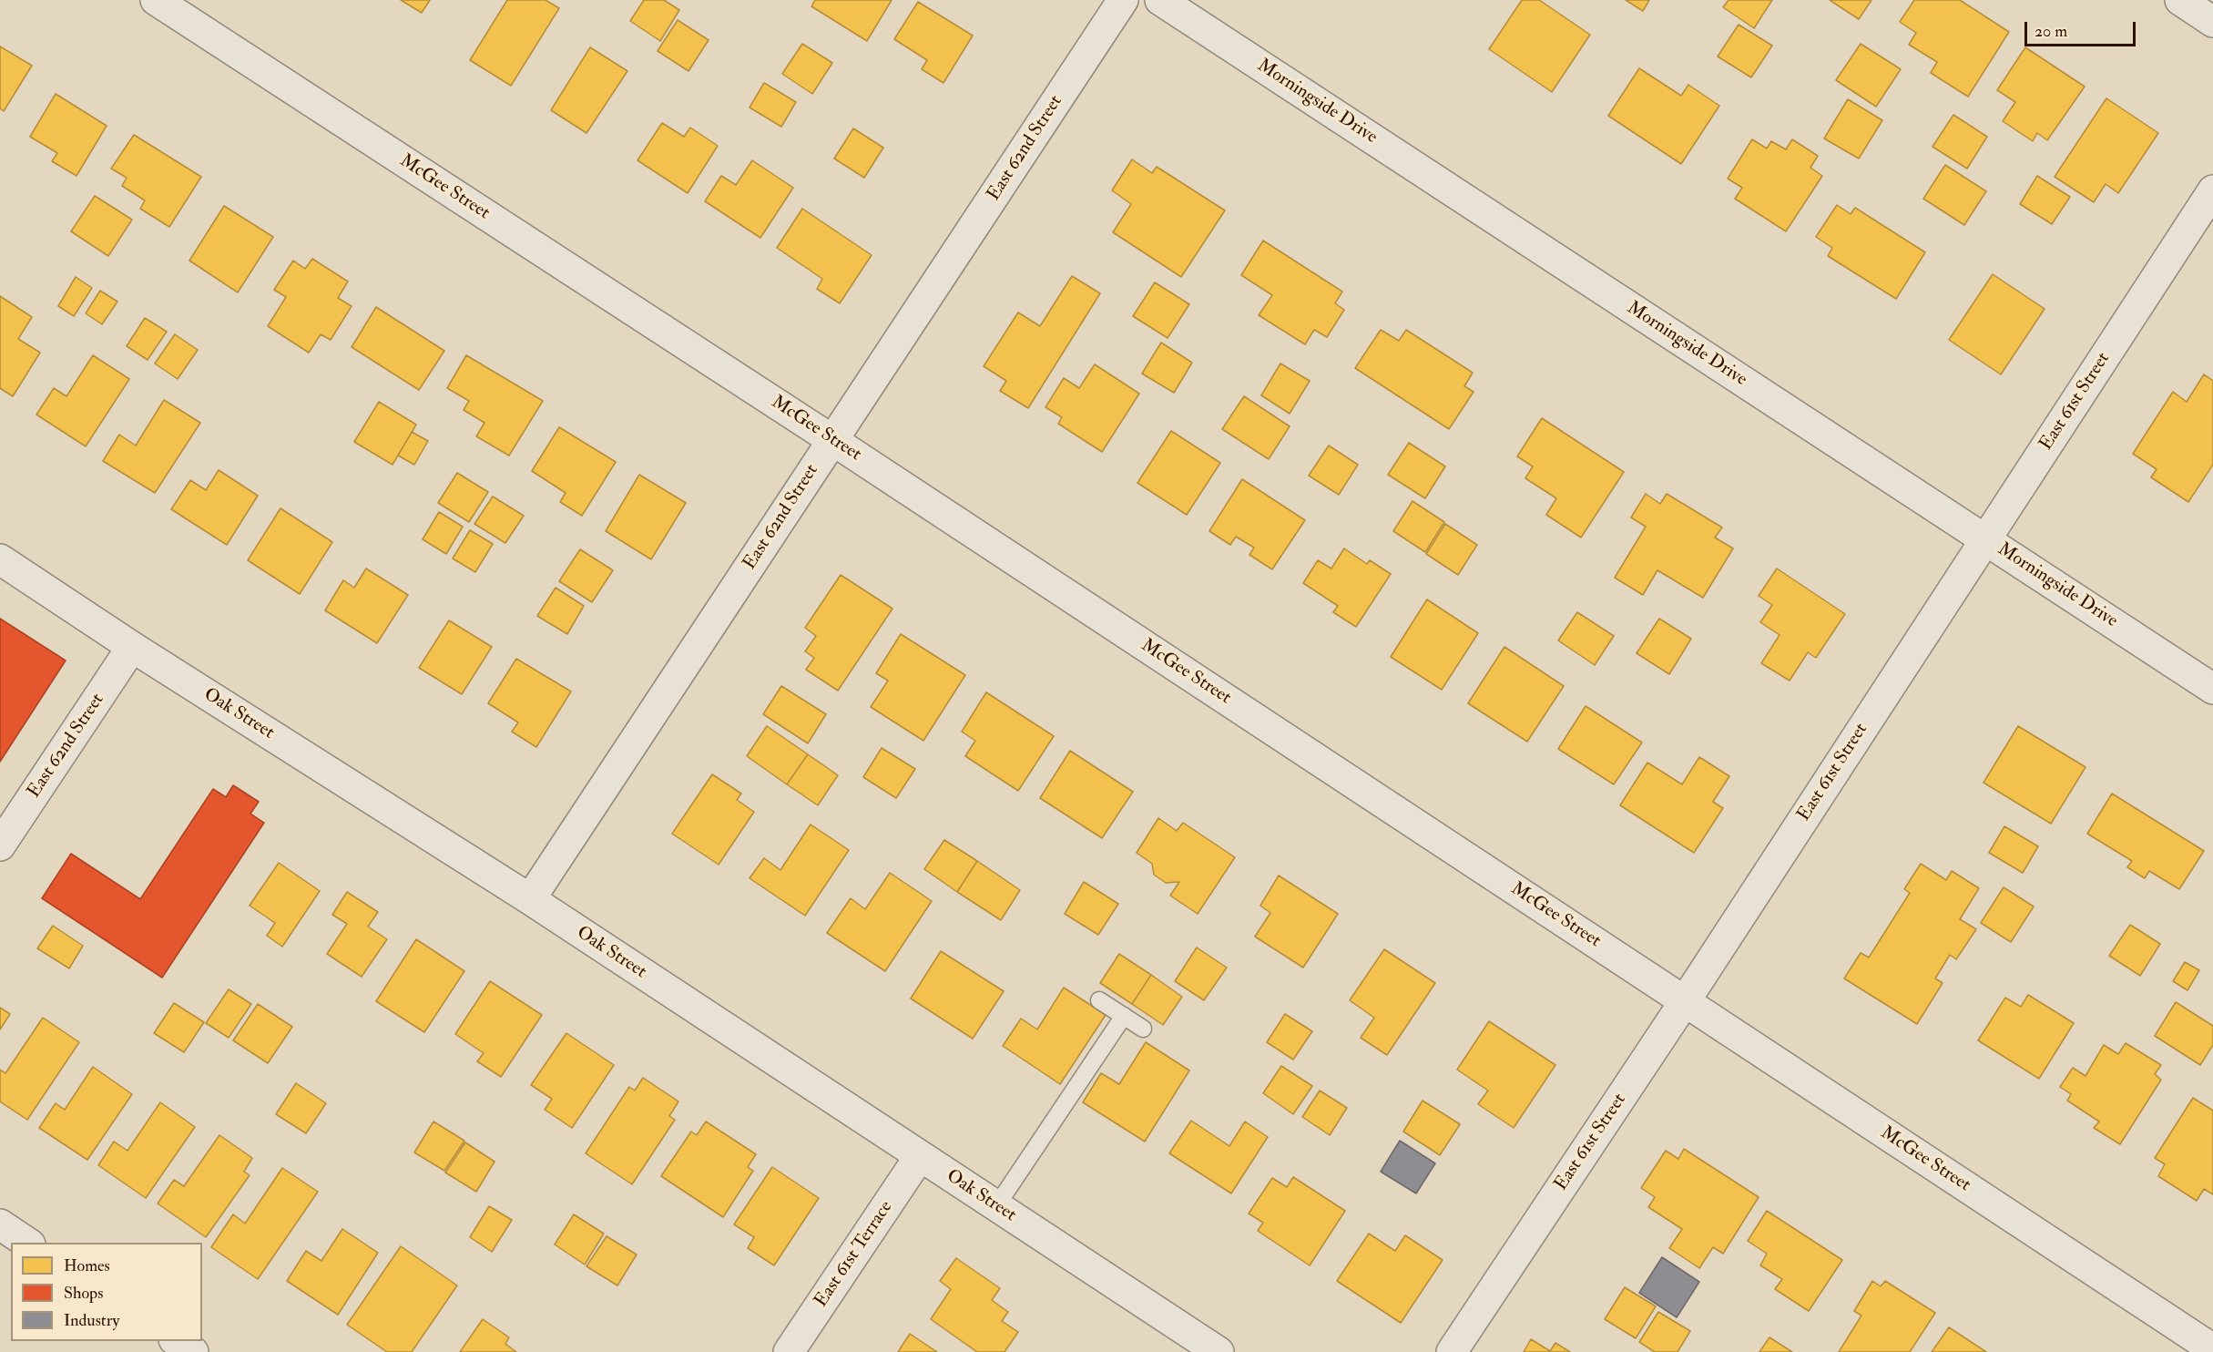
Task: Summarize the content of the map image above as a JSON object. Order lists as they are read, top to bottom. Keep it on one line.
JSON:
{"streets":{"street":["Morningside Drive","East 62nd Street","McGee Street","East 61st Street","Oak Street","East 61st Terrace"]},"crossings":[["Morningside Drive","East 61st Street"],["East 62nd Street","McGee Street"],["East 62nd Street","Oak Street"],["McGee Street","East 61st Street"],["Oak Street","East 61st Terrace"]],"legend":["Homes","Shops","Industry"],"scale_bar":"20 m"}
